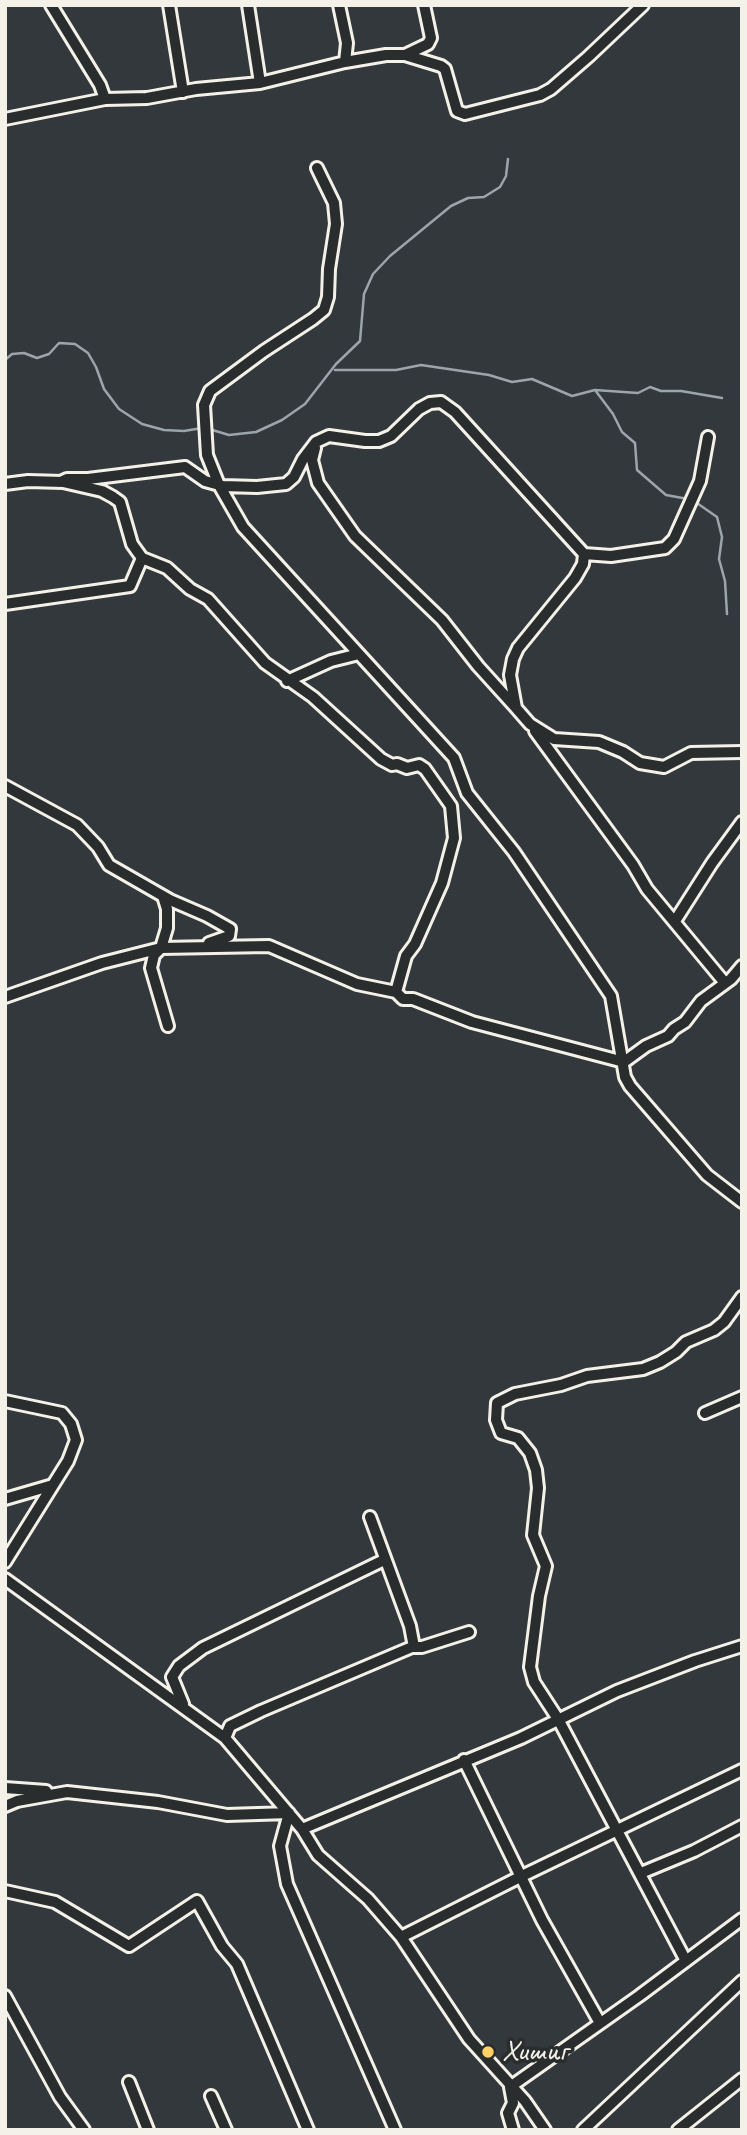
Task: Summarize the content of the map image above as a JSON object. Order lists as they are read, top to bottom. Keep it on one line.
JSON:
{"places":["Хишиг"]}
